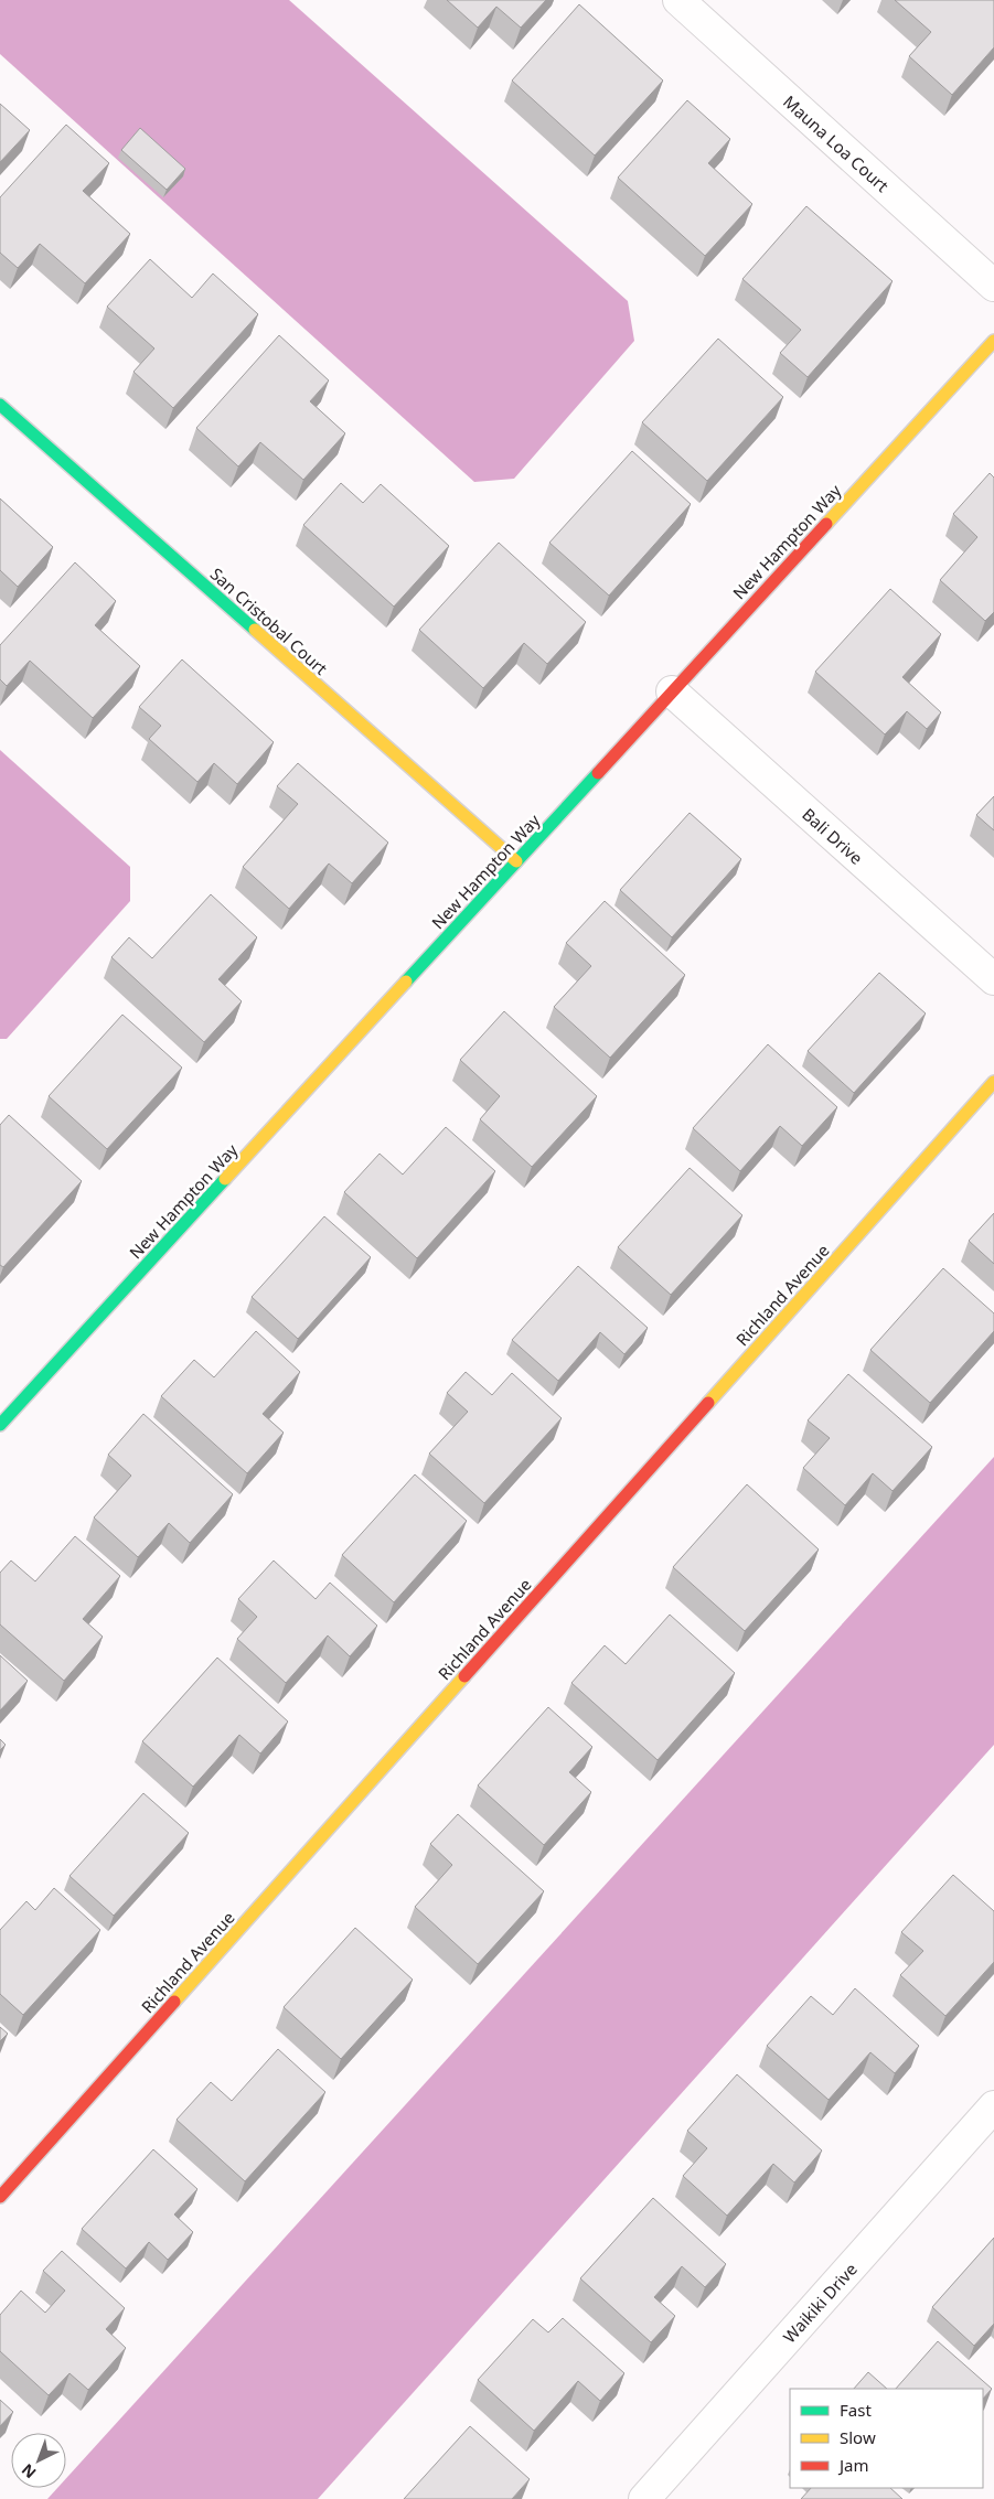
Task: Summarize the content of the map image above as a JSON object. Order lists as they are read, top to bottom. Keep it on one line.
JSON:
{"streets":{"street":["Mauna Loa Court","New Hampton Way","San Cristobal Court","Bali Drive","Richland Avenue","Waikiki Drive"]},"crossings":[["New Hampton Way","San Cristobal Court"],["New Hampton Way","Bali Drive"]],"legend":["Fast","Slow","Jam"],"north":"bottom left"}
